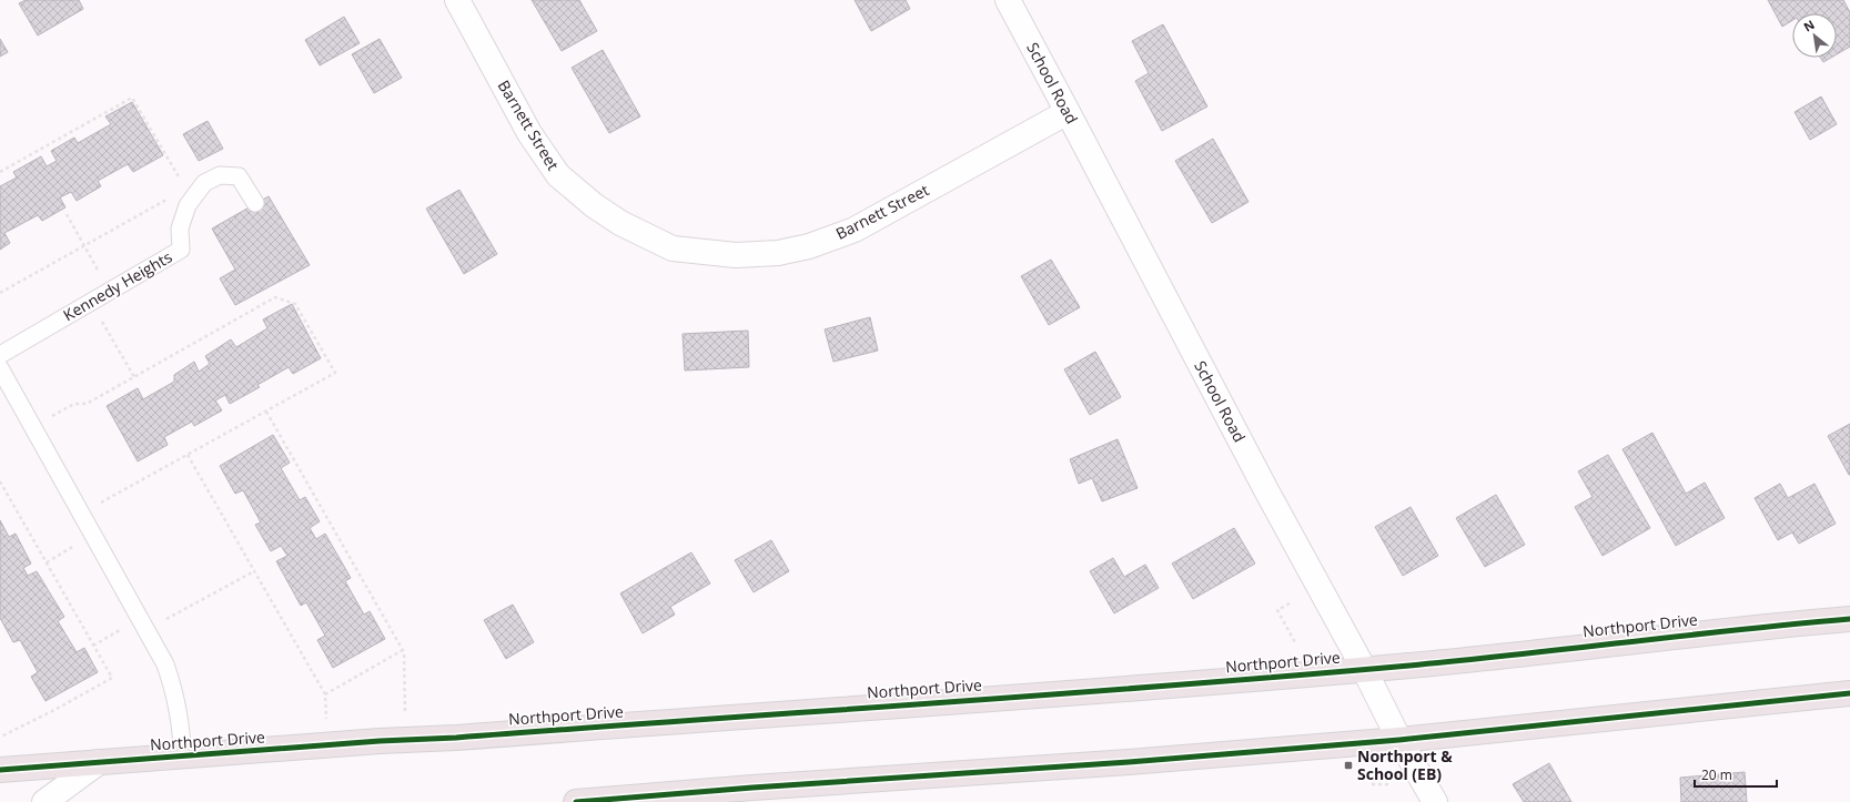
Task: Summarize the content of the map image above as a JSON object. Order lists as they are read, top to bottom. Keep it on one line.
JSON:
{"streets":{"main road":["Northport Drive"],"street":["School Road","Barnett Street"],"lane":["Kennedy Heights"]},"crossings":[["School Road","Barnett Street"],["School Road","Northport Drive"]],"places":{"transit":["Northport & School (EB)"]},"scale_bar":"20 m","north":"top left"}
